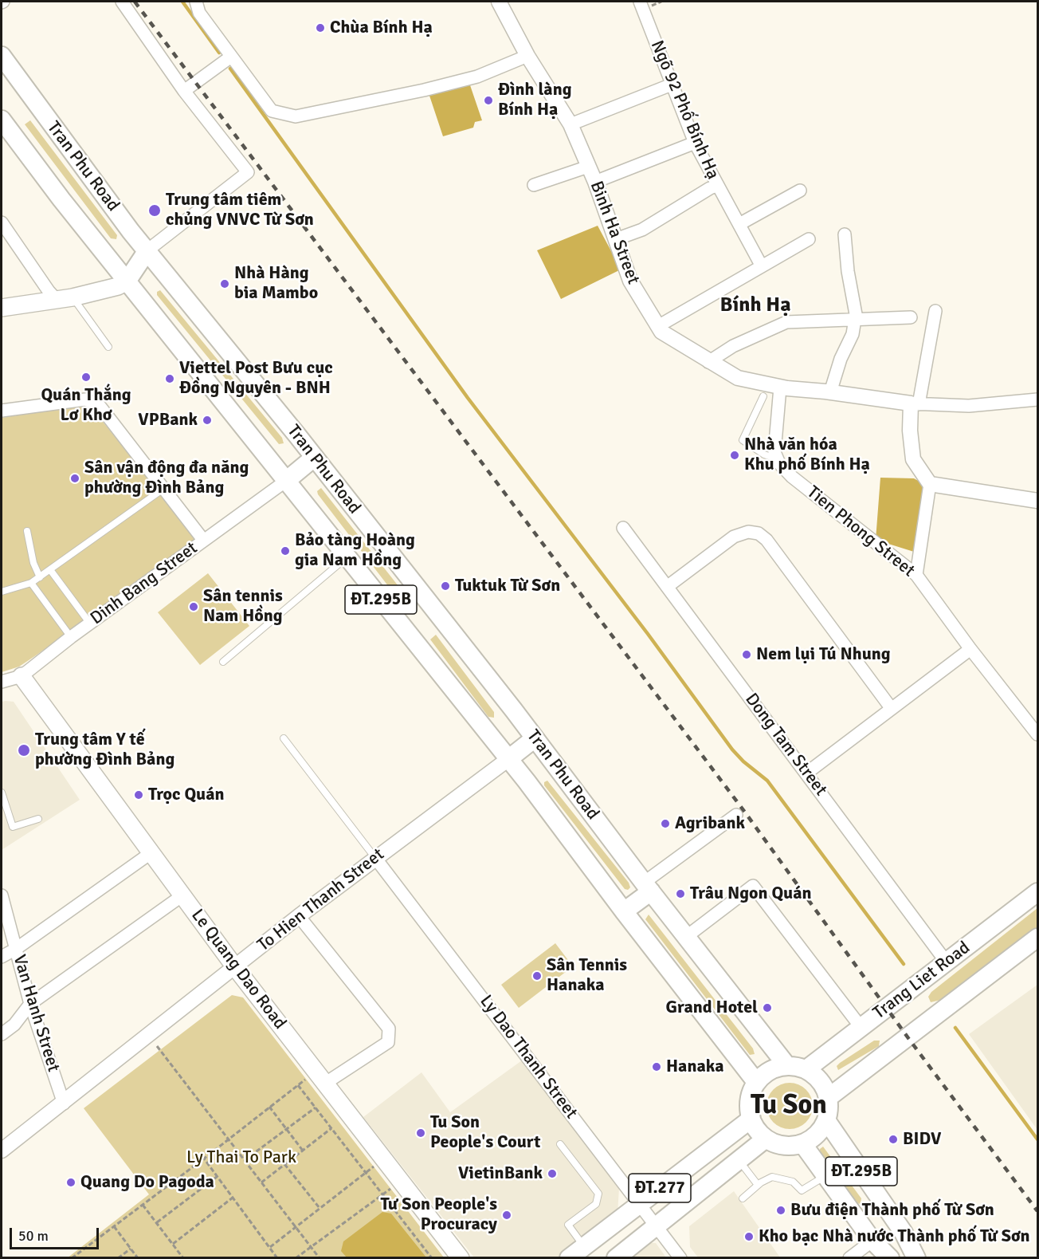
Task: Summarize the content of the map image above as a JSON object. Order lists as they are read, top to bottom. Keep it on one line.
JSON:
{"streets":{"main road":["Tran Phu Road","ĐT.295B","Le Quang Dao Road","Trang Liet Road","ĐT.277"],"street":["Ngõ 92 Phố Bính Hạ","Binh Ha Street","Tien Phong Street","Dinh Bang Street","Dong Tam Street","To Hien Thanh Street","Van Hanh Street","Ly Dao Thanh Street"]},"crossings":[["Tran Phu Road","Dinh Bang Street"],["Tran Phu Road","ĐT.295B"],["Tran Phu Road","To Hien Thanh Street"],["Tran Phu Road","Trang Liet Road"],["Tran Phu Road","ĐT.277"],["Dinh Bang Street","Le Quang Dao Road"],["ĐT.295B","Trang Liet Road"],["ĐT.295B","ĐT.277"],["Dong Tam Street","Trang Liet Road"],["To Hien Thanh Street","Le Quang Dao Road"],["To Hien Thanh Street","Van Hanh Street"],["To Hien Thanh Street","Ly Dao Thanh Street"],["Trang Liet Road","ĐT.277"],["Ly Dao Thanh Street","ĐT.277"]],"districts":["Bính Hạ","Tu Son"],"parks":["Ly Thai To Park"],"places":["Chùa Bính Hạ","Đình làng Bính Hạ","Trung tâm tiêm chủng VNVC Từ Sơn","Nhà Hàng bia Mambo","Quán Thắng Lơ Khơ","Viettel Post Bưu cục Đồng Nguyên - BNH","VPBank","Nhà văn hóa Khu phố Bính Hạ","Sân vận động đa năng phường Đình Bảng","Bảo tàng Hoàng gia Nam Hồng","Tuktuk Từ Sơn","Sân tennis Nam Hồng","Nem lụi Tú Nhung","Trung tâm Y tế phường Đình Bảng","Trọc Quán","Agribank","Trâu Ngon Quán","Sân Tennis Hanaka","Grand Hotel","Hanaka","Tu Son People's Court","BIDV","VietinBank","Quang Do Pagoda","Bưu điện Thành phố Từ Sơn","Tư Son People's Procuracy","Kho bạc Nhà nước Thành phố Từ Sơn"],"scale_bar":"50 m"}
